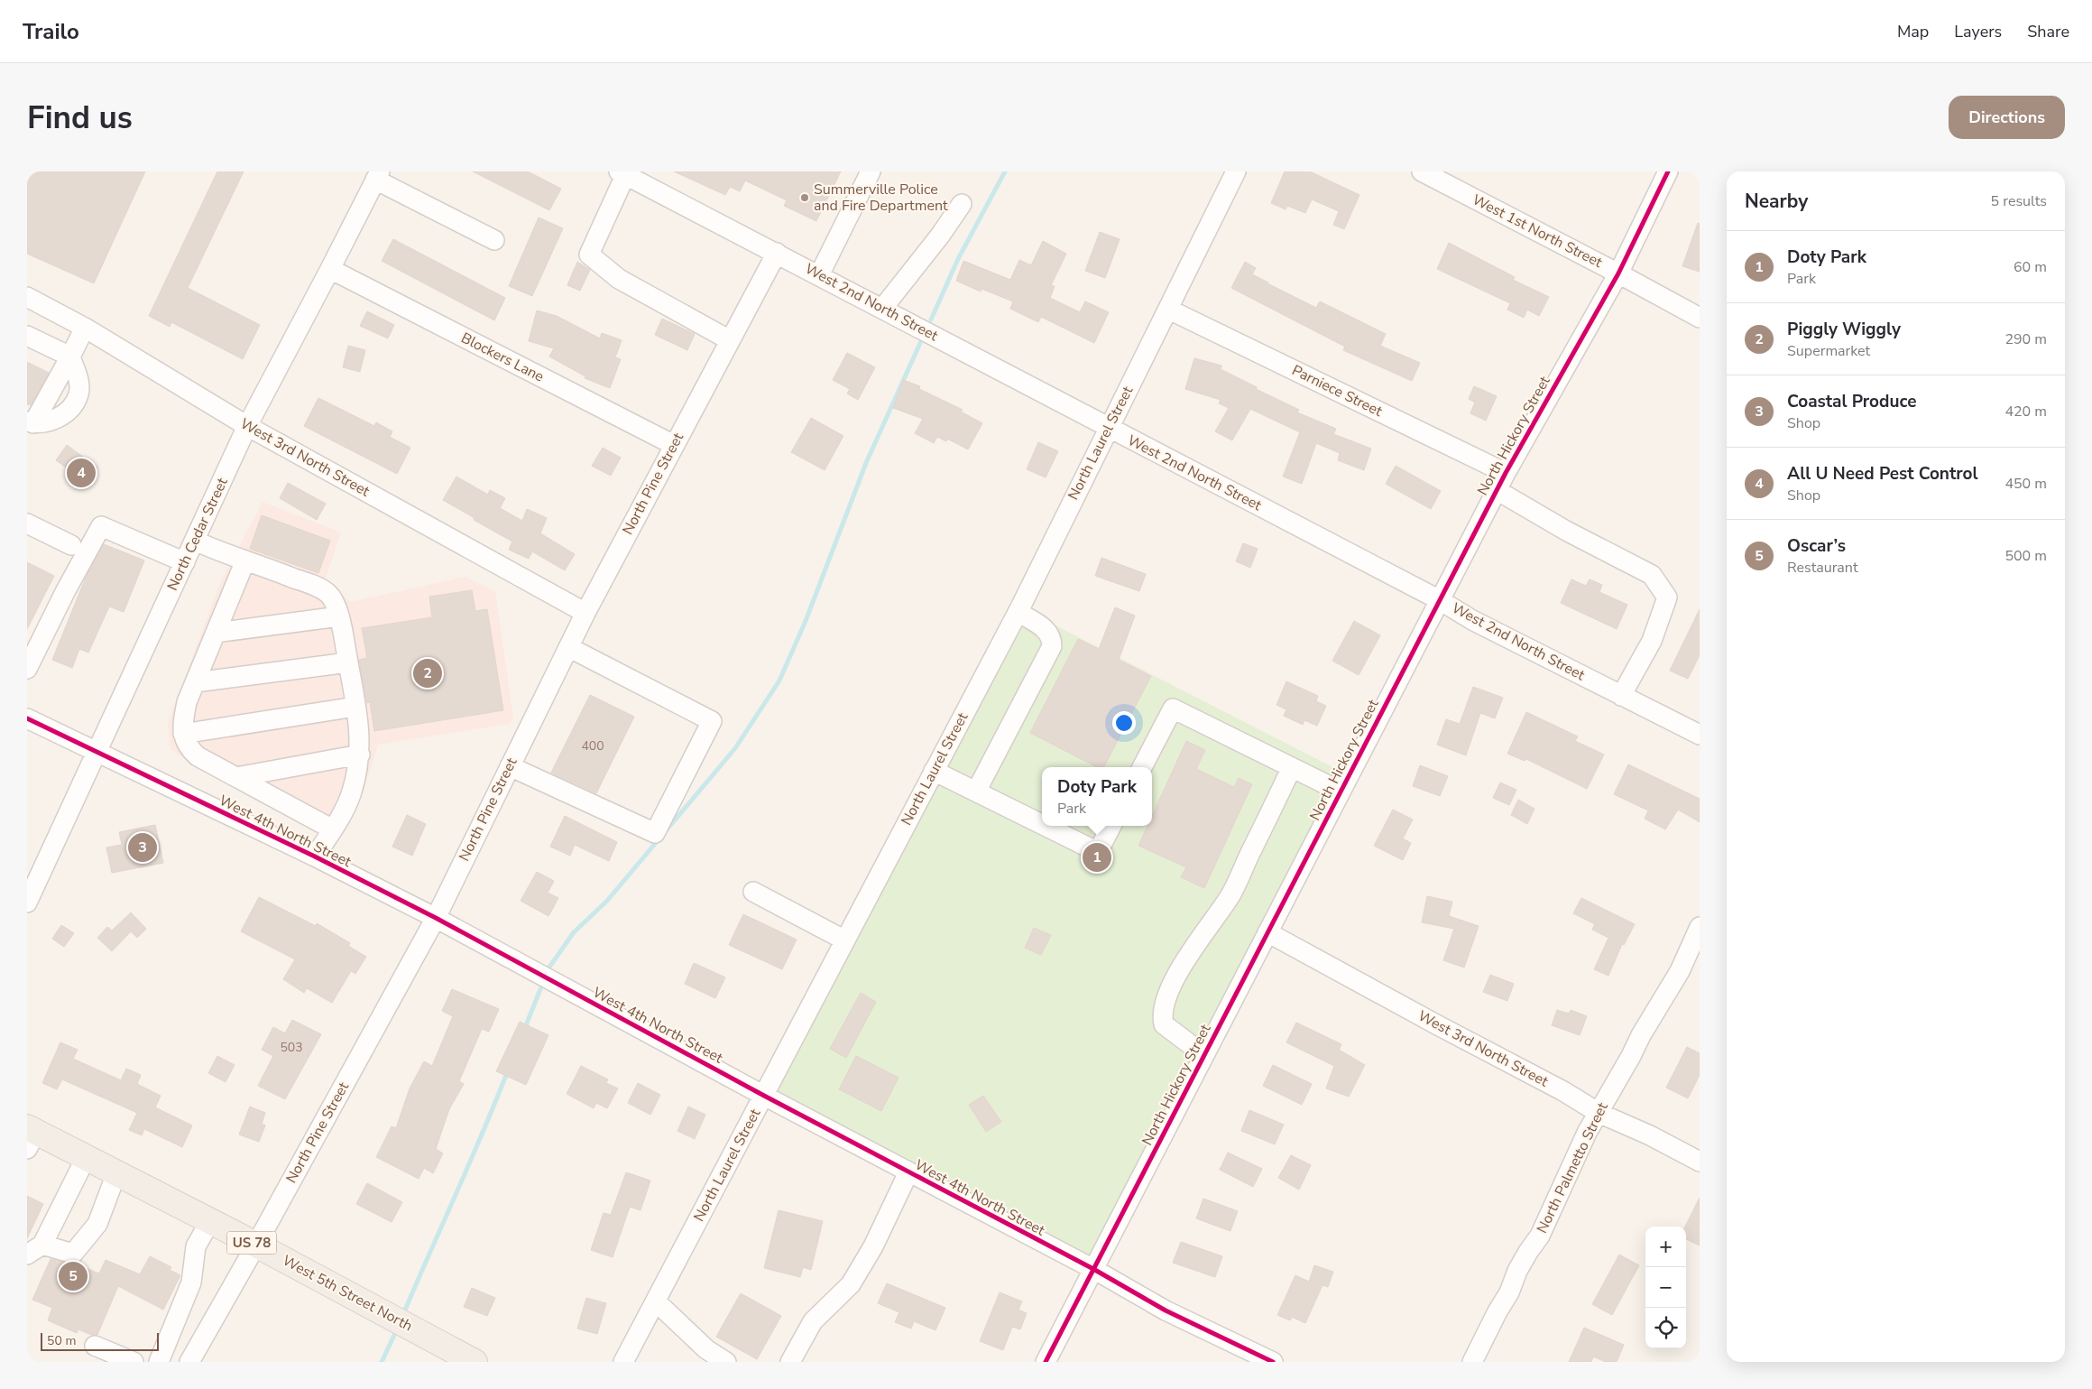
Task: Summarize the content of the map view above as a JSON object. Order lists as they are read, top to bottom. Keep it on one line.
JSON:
{"streets":{"main road":["US 78","West 5th Street North"],"street":["West 1st North Street","West 2nd North Street","Blockers Lane","Parniece Street","North Hickory Street","North Laurel Street","West 3rd North Street","North Pine Street","North Cedar Street","West 4th North Street","North Palmetto Street"]},"crossings":[["West 1st North Street","North Hickory Street"],["West 2nd North Street","North Hickory Street"],["West 2nd North Street","North Laurel Street"],["West 2nd North Street","North Pine Street"],["Blockers Lane","North Pine Street"],["Blockers Lane","North Cedar Street"],["Parniece Street","North Hickory Street"],["Parniece Street","North Laurel Street"],["North Hickory Street","West 3rd North Street"],["North Hickory Street","West 4th North Street"],["North Laurel Street","West 4th North Street"],["West 3rd North Street","North Pine Street"],["West 3rd North Street","North Cedar Street"],["West 3rd North Street","North Palmetto Street"],["North Pine Street","West 4th North Street"],["North Pine Street","West 5th Street North"],["North Cedar Street","West 4th North Street"]],"places":["Summerville Police and Fire Department"],"house_numbers":["400","503"],"scale_bar":"50 m","page":{"header":"Trailo","nav":["Map","Layers","Share"],"buttons":"Directions","title":"Find us","heading":["Nearby","5 results"],"list":[{"mark":"1","name":"Doty Park","note":"Park","value":"60 m"},{"mark":"2","name":"Piggly Wiggly","note":"Supermarket","value":"290 m"},{"mark":"3","name":"Coastal Produce","note":"Shop","value":"420 m"},{"mark":"4","name":"All U Need Pest Control","note":"Shop","value":"450 m"},{"mark":"5","name":"Oscar’s","note":"Restaurant","value":"500 m"}],"pins":["4","2","3","1","5"],"popup":["Doty Park","Park"],"map_buttons":["+","−"],"scale":"50 m"}}
